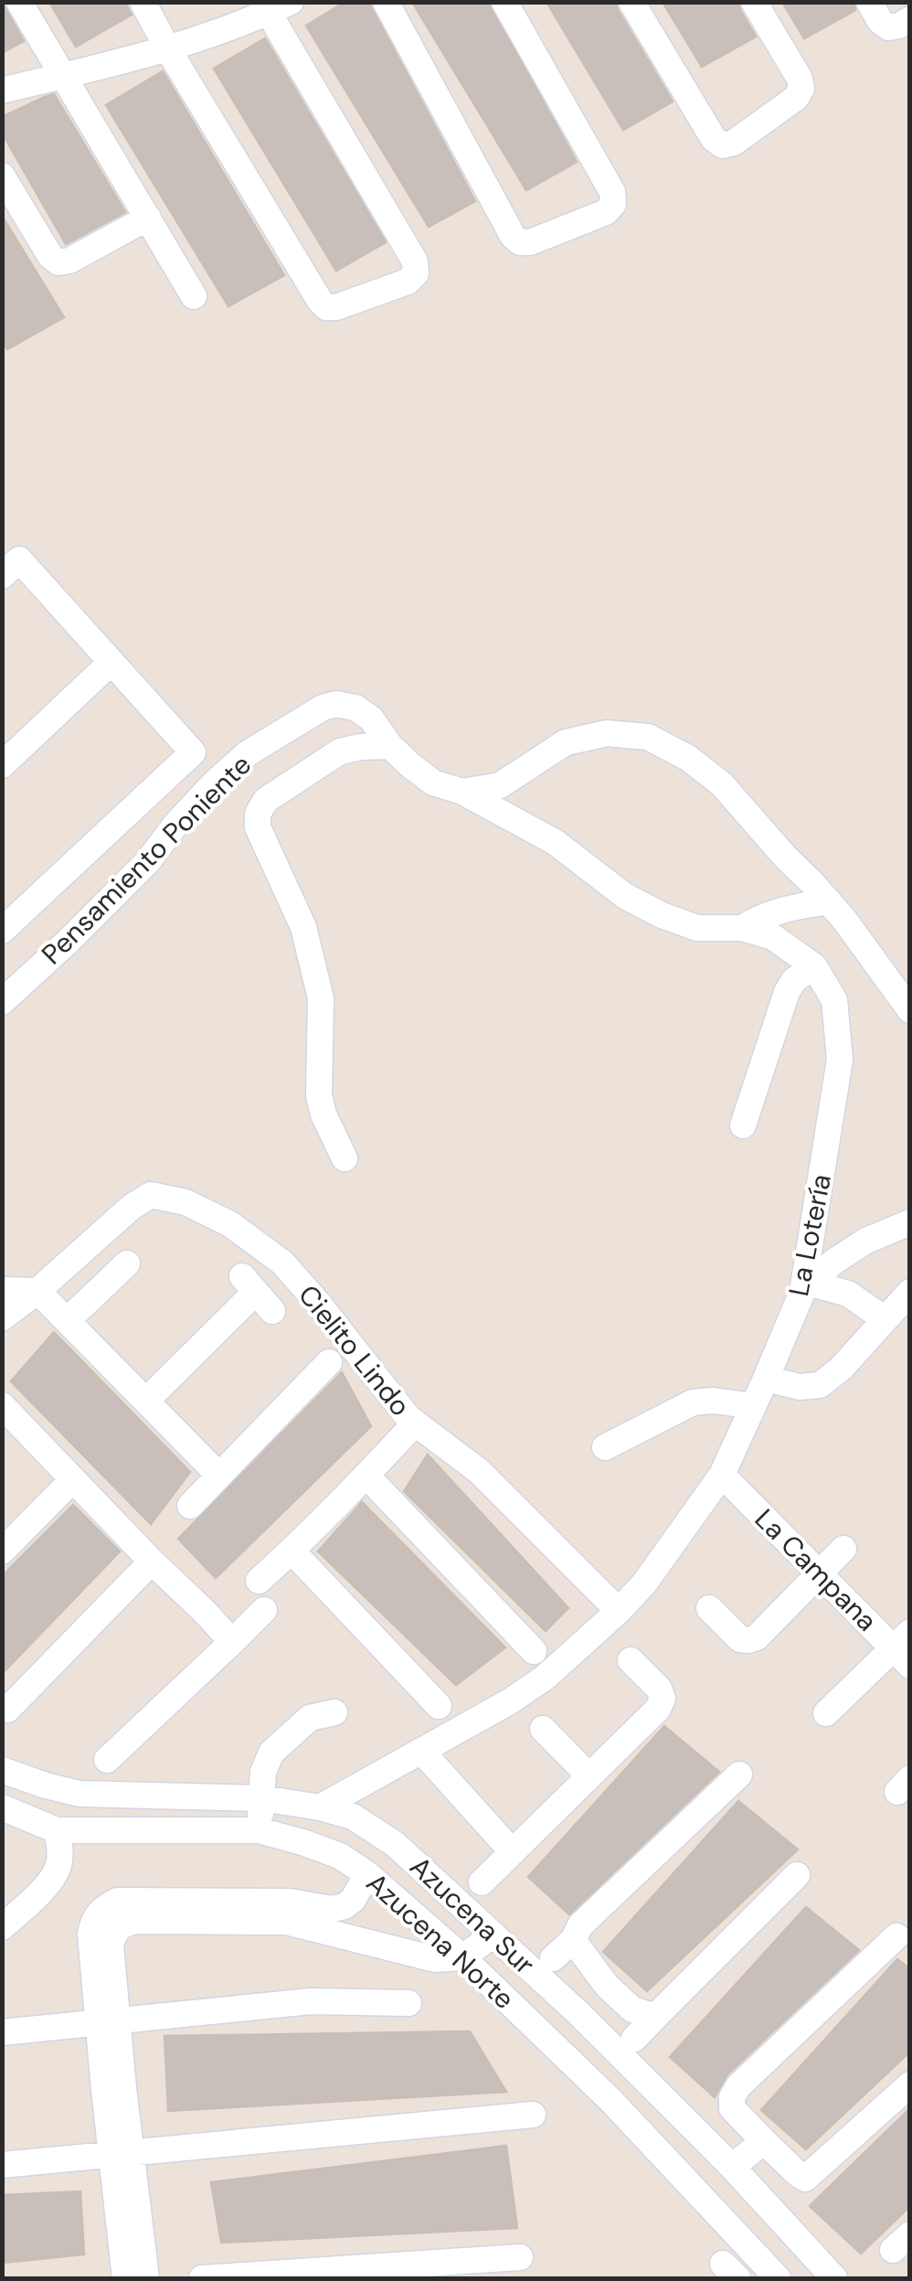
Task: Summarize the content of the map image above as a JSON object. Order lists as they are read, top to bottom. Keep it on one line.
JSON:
{"streets":{"street":["Pensamiento Poniente","La Lotería","Cielito Lindo","La Campana","Azucena Sur","Azucena Norte"]},"crossings":[["Pensamiento Poniente","La Lotería"],["La Lotería","Cielito Lindo"],["La Lotería","La Campana"],["La Lotería","Azucena Sur"]]}
